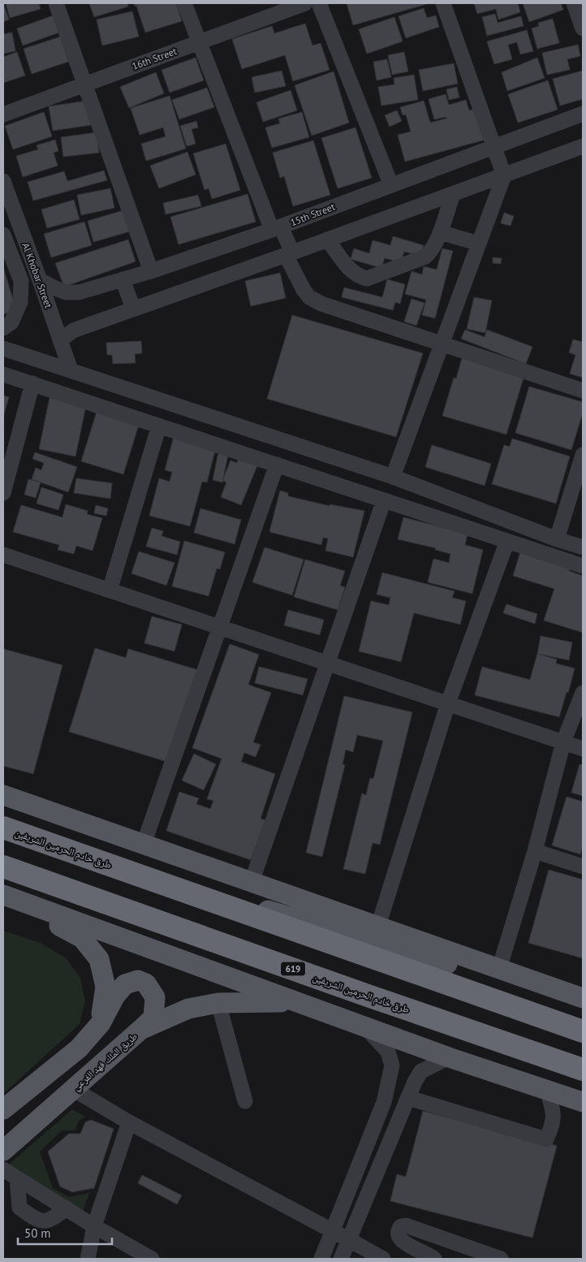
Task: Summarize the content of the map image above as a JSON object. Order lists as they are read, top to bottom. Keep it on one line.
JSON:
{"streets":{"highway":["طرق خادم الحرمين الشريفين","619"],"main road":["طريق الملك فهد الفرعي"],"street":["16th Street","15th Street","Al Khobar Street"]},"crossings":[["15th Street","Al Khobar Street"]],"scale_bar":"50 m"}
